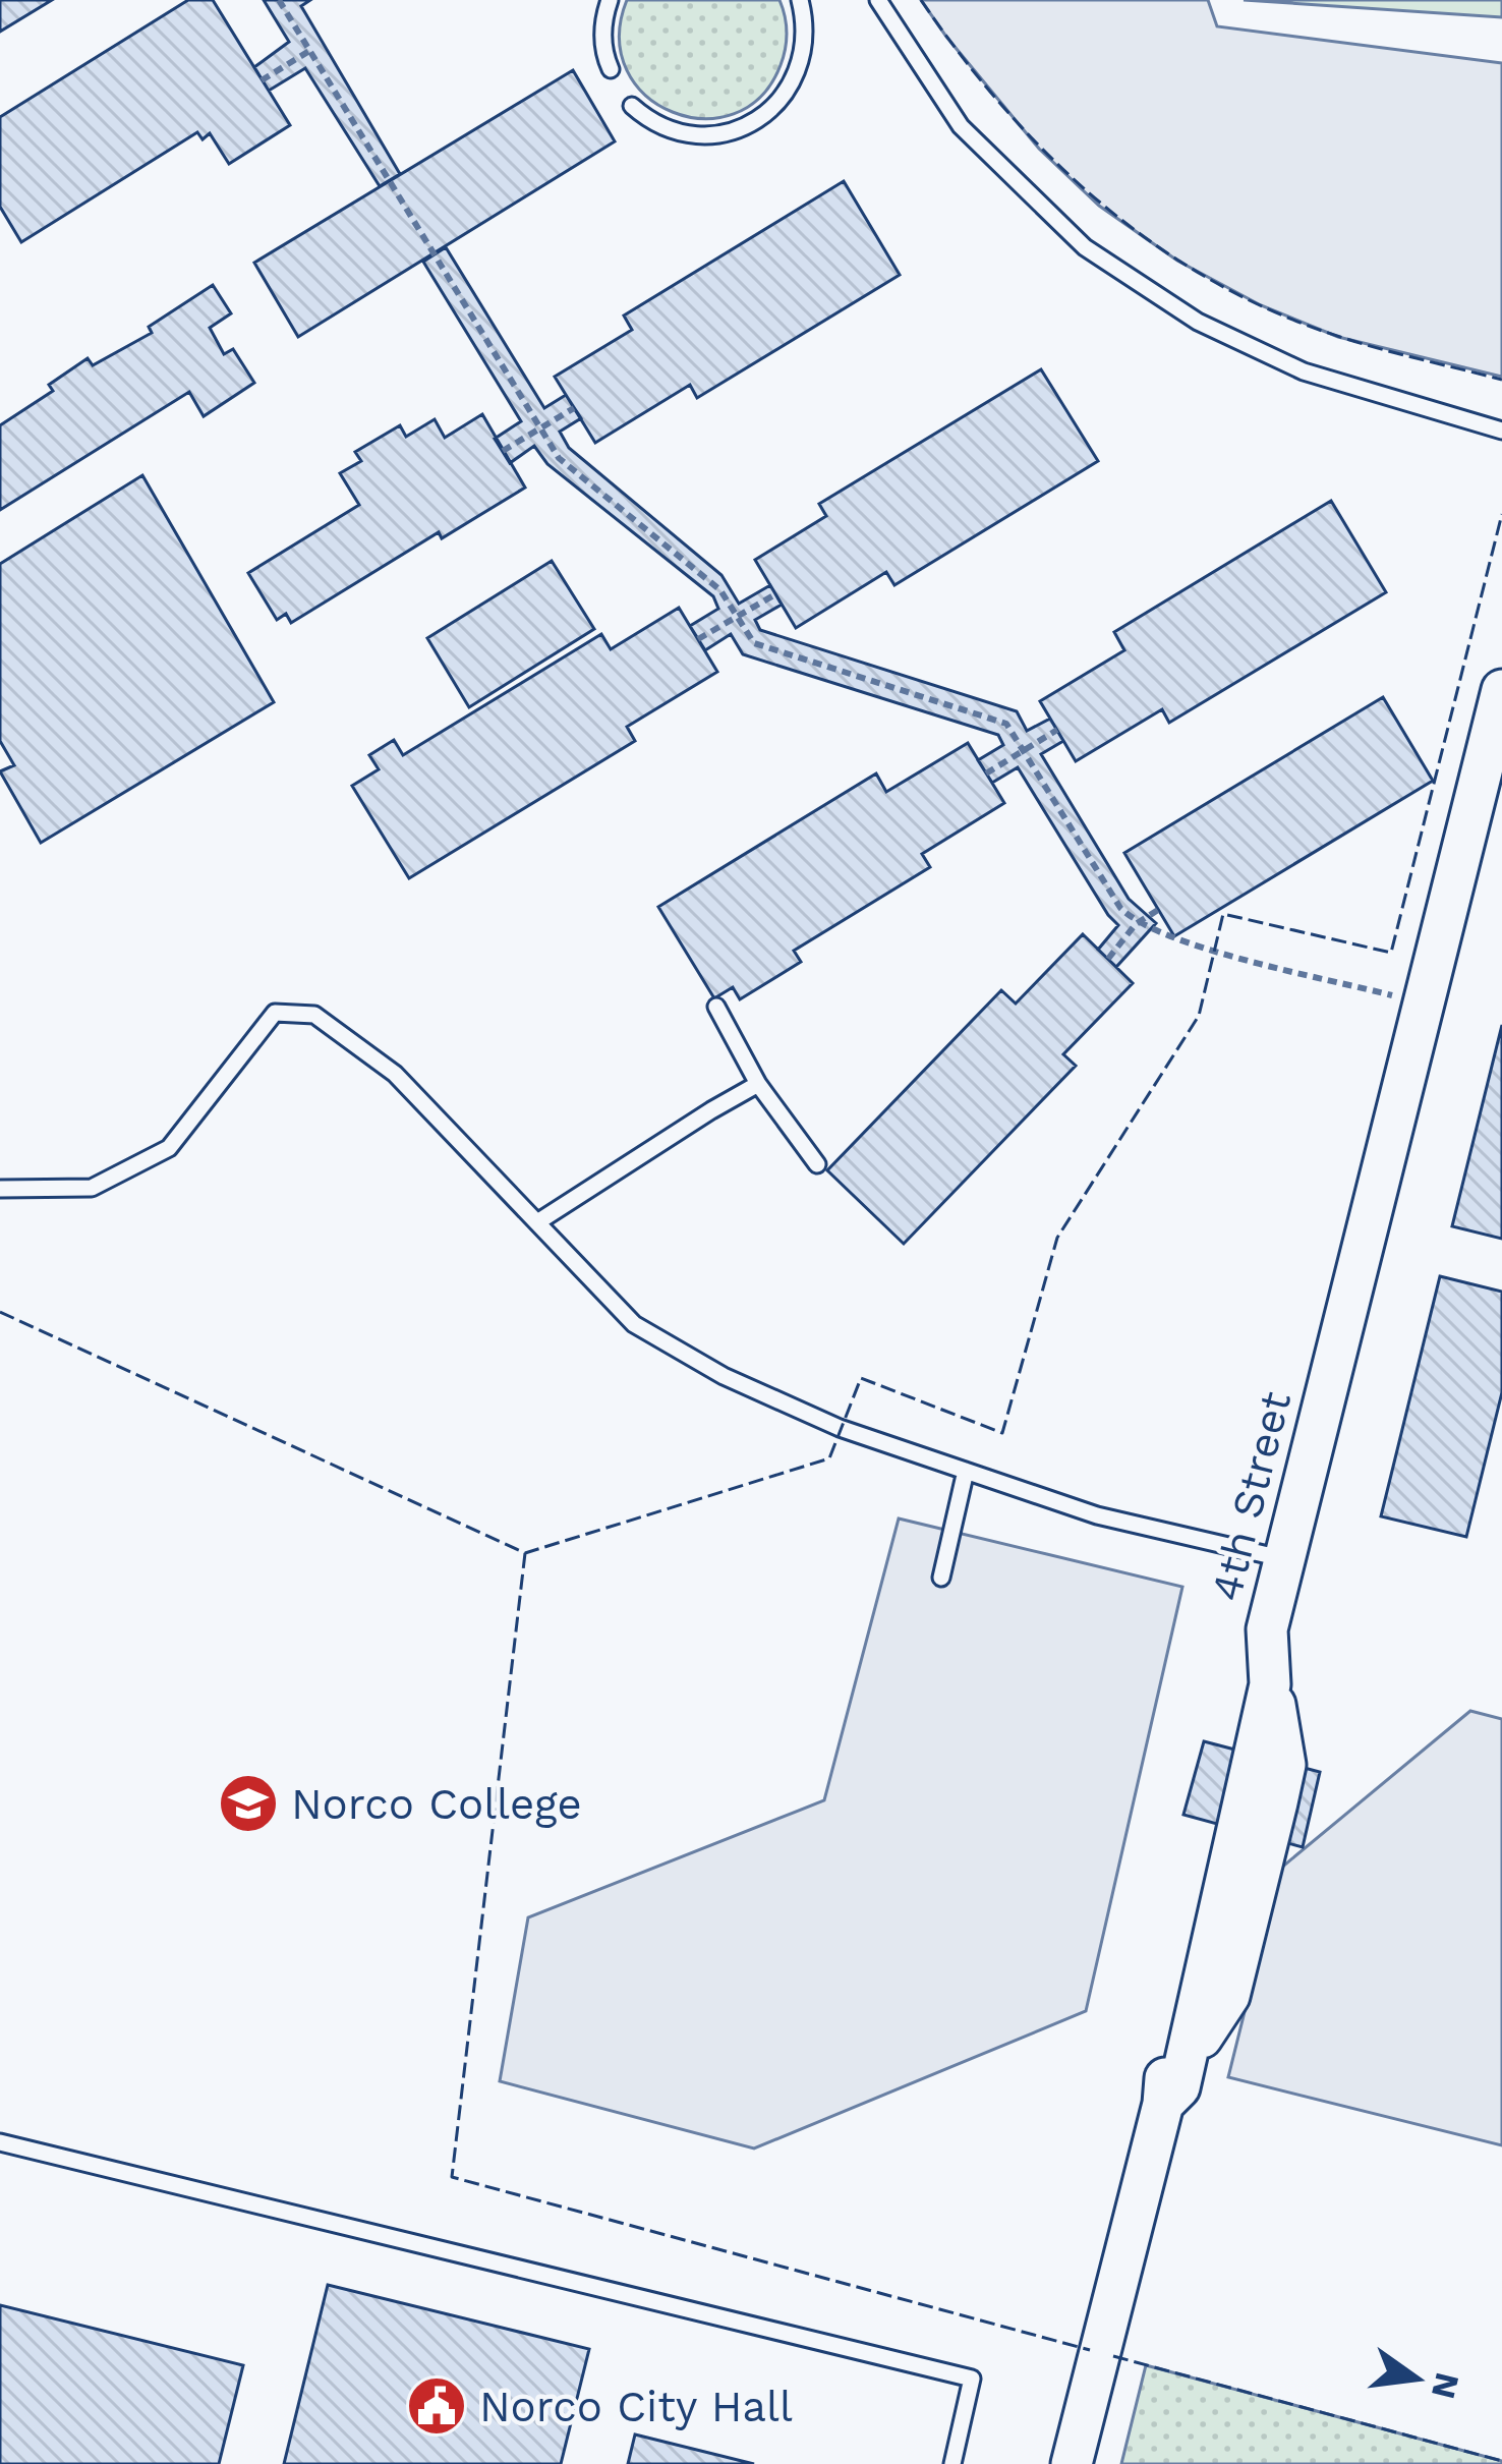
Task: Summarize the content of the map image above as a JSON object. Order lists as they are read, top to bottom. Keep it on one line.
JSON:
{"streets":{"street":["4th Street"]},"places":{"school or university":["Norco College"],"public building":["Norco City Hall"]},"north":"right"}
